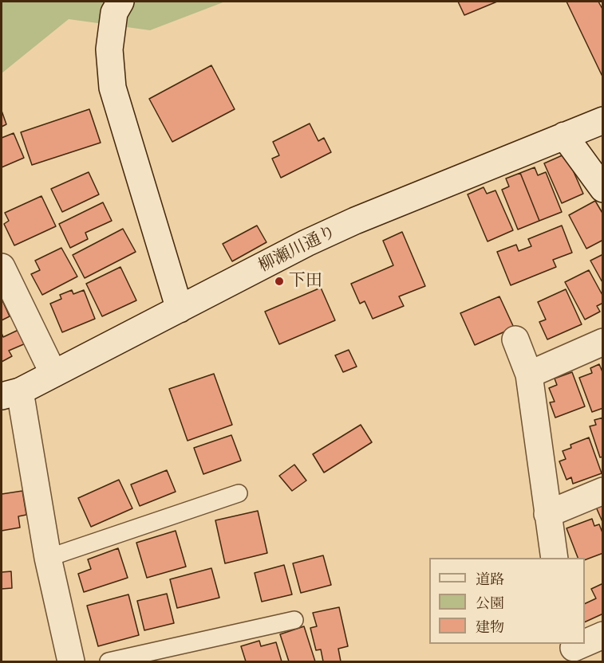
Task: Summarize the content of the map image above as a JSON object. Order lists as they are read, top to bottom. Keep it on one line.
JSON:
{"streets":{"street":["柳瀬川通り"]},"places":["下田"],"legend":["道路","公園","建物"]}
